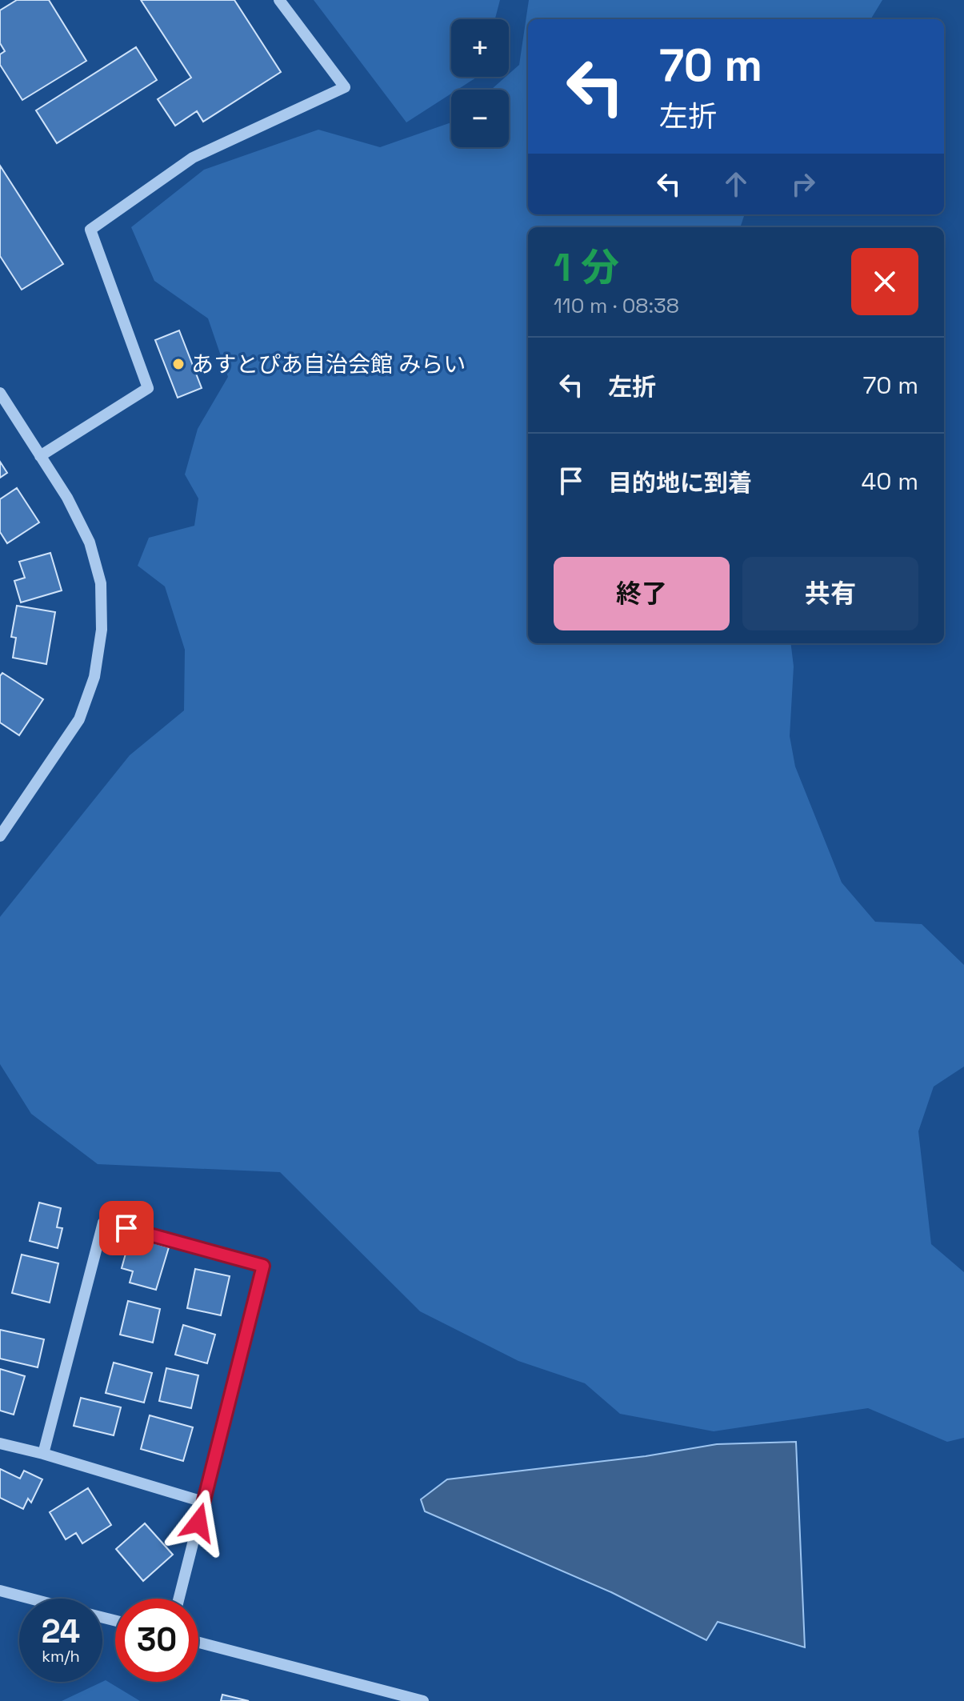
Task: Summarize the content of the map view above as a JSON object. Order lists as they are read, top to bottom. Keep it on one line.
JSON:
{"places":["あすとぴあ自治会館 みらい"],"page":{"map_buttons":["+","−"],"turn":["70 m","左折"],"heading":["1 分","110 m · 08:38"],"list":[{"name":"左折","value":"70 m"},{"name":"目的地に到着","value":"40 m"}],"buttons":["終了","共有"],"speed":"24 km/h","limit":"30"}}
